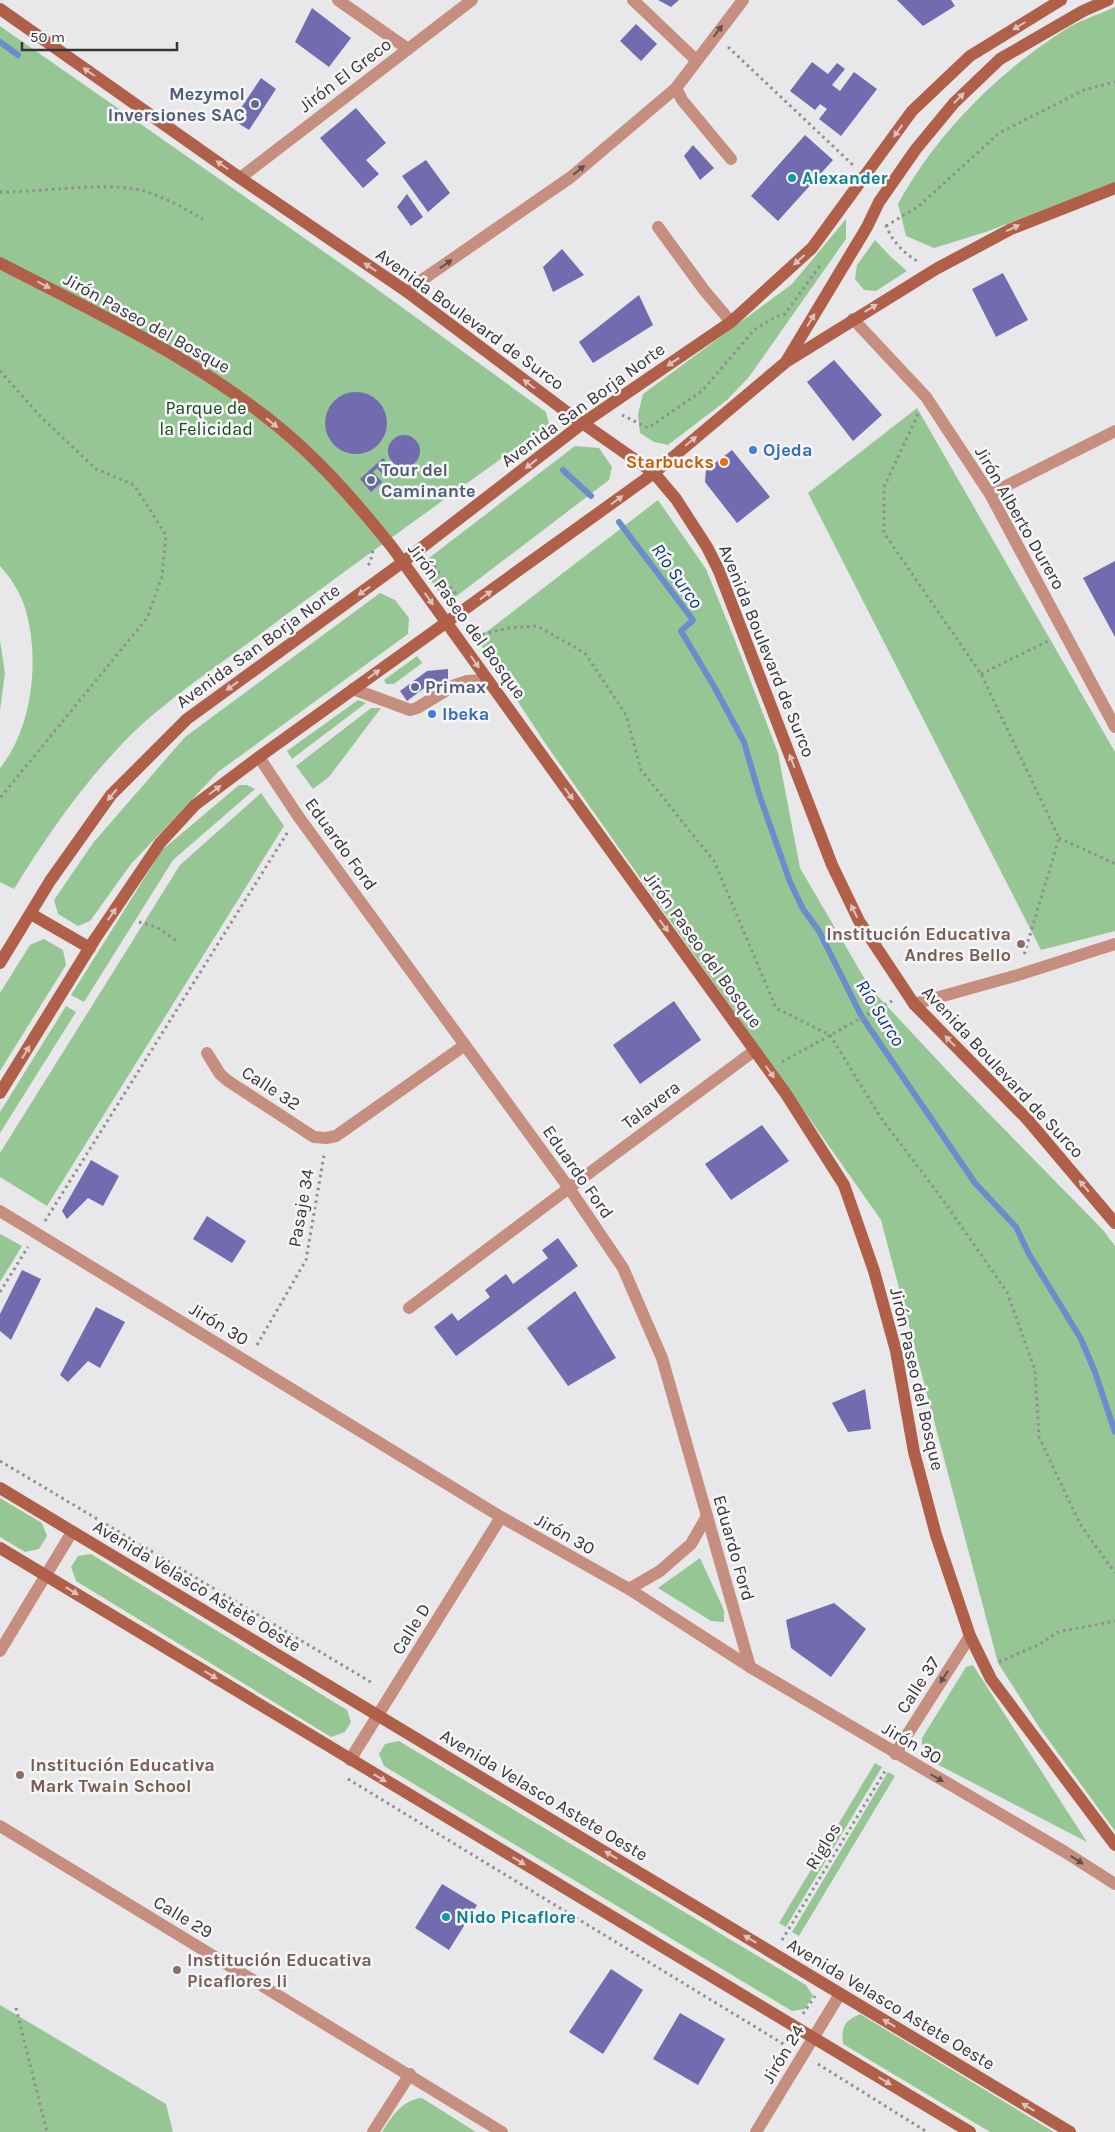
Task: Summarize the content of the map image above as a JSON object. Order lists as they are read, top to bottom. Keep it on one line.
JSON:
{"streets":{"street":["Jirón El Greco","Avenida Boulevard de Surco","Jirón Paseo del Bosque","Avenida San Borja Norte","Jirón Alberto Durero","Eduardo Ford","Calle 32","Talavera","Jirón 30","Avenida Velasco Astete Oeste","Calle D","Calle 37","Calle 29","Jirón 24"],"path":["Pasaje 34","Riglos"]},"crossings":[["Jirón El Greco","Avenida Boulevard de Surco"],["Avenida Boulevard de Surco","Avenida San Borja Norte"],["Jirón Paseo del Bosque","Avenida San Borja Norte"],["Jirón Paseo del Bosque","Talavera"],["Jirón Paseo del Bosque","Calle 37"],["Eduardo Ford","Calle 32"],["Eduardo Ford","Talavera"],["Eduardo Ford","Jirón 30"],["Jirón 30","Calle D"],["Jirón 30","Calle 37"],["Jirón 30","Riglos"],["Avenida Velasco Astete Oeste","Calle D"],["Avenida Velasco Astete Oeste","Riglos"],["Avenida Velasco Astete Oeste","Jirón 24"],["Calle 37","Riglos"]],"one_way":["Avenida Boulevard de Surco","Jirón Paseo del Bosque","Calle 37"],"water":["Río Surco"],"parks":["Parque de la Felicidad"],"places":["Mezymol Inversiones SAC","Alexander","Ojeda","Starbucks","Tour del Caminante","Primax","Ibeka","Institución Educativa Andres Bello","Institución Educativa Mark Twain School","Nido Picaflore","Institución Educativa Picaflores Ii"],"scale_bar":"50 m"}
